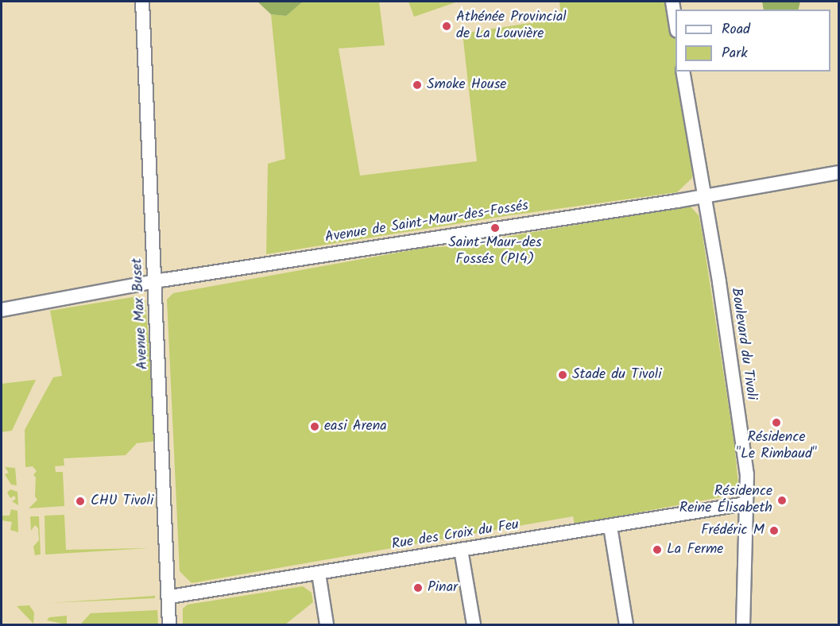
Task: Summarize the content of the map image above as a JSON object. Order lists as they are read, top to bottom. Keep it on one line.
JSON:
{"streets":{"street":["Avenue de Saint-Maur-des-Fossés","Avenue Max Buset","Boulevard du Tivoli","Rue des Croix du Feu"]},"crossings":[["Avenue de Saint-Maur-des-Fossés","Avenue Max Buset"],["Avenue de Saint-Maur-des-Fossés","Boulevard du Tivoli"],["Avenue Max Buset","Rue des Croix du Feu"],["Boulevard du Tivoli","Rue des Croix du Feu"]],"places":["Athénée Provincial de La Louvière","Smoke House","Saint-Maur-des Fossés (P14)","Stade du Tivoli","Résidence \"Le Rimbaud\"","easi Arena","Résidence Reine Élisabeth","CHU Tivoli","Frédéric M","La Ferme","Pinar"],"legend":["Road","Park"]}
